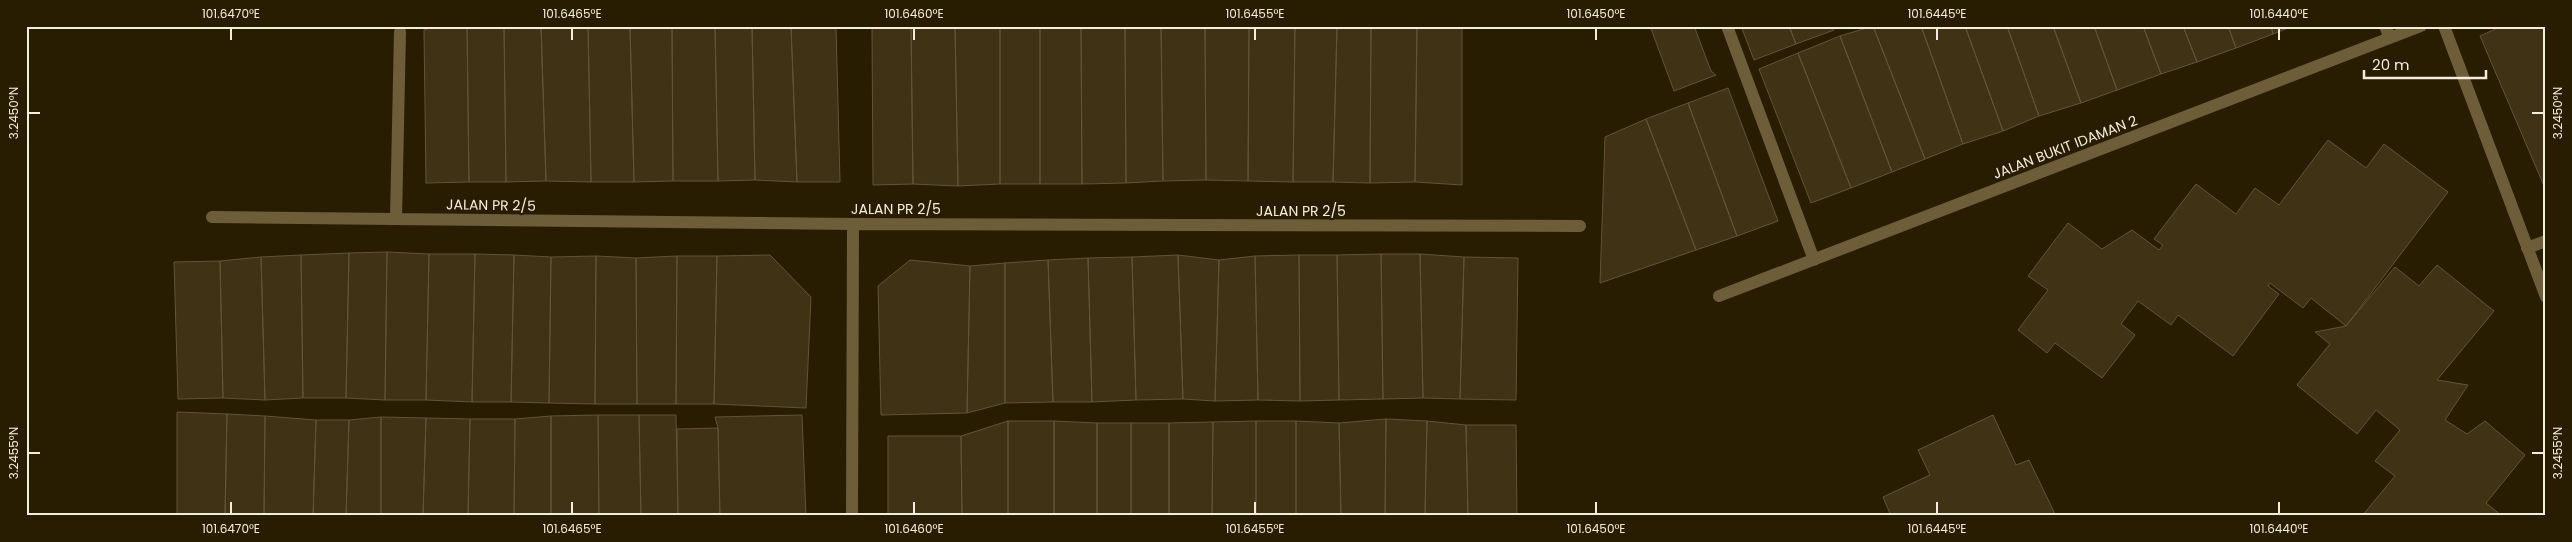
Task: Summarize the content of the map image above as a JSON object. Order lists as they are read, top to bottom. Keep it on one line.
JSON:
{"streets":{"street":["JALAN BUKIT IDAMAN 2","JALAN PR 2/5"]},"scale_bar":"20 m","coordinates":["101.6470°E","101.6465°E","101.6460°E","101.6455°E","101.6450°E","101.6445°E","101.6440°E","3.2450°N","3.2455°N"]}
